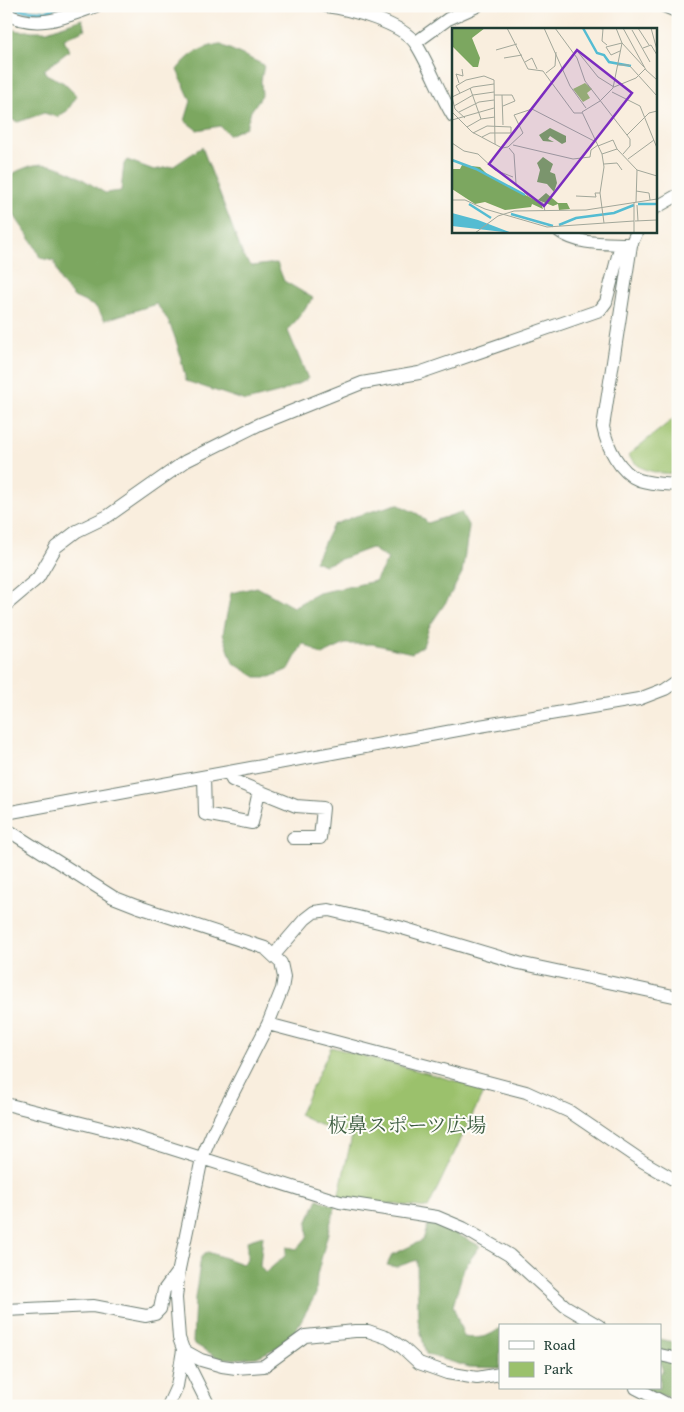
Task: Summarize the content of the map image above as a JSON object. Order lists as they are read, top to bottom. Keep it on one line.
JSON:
{"parks":["板鼻スポーツ広場"],"legend":["Road","Park"]}
